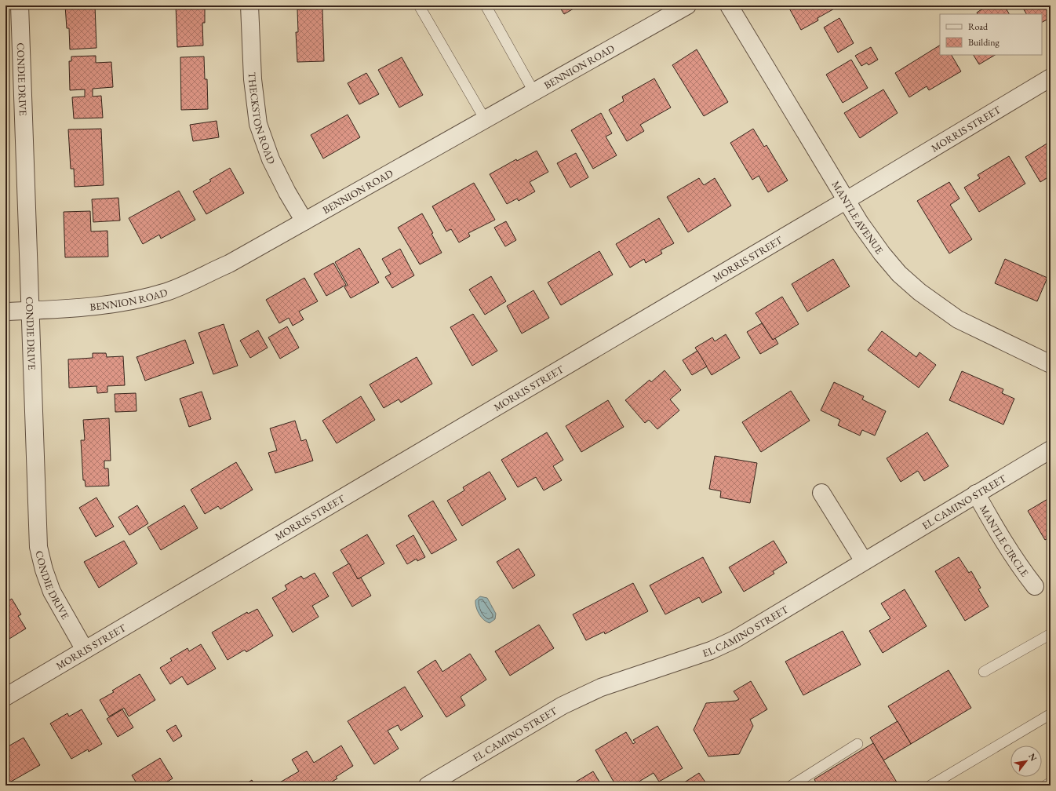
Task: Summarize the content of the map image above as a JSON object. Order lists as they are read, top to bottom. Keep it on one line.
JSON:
{"streets":{"street":["BENNION ROAD","CONDIE DRIVE","THECKSTON ROAD","MORRIS STREET","MANTLE AVENUE","EL CAMINO STREET","MANTLE CIRCLE"]},"crossings":[["BENNION ROAD","CONDIE DRIVE"],["BENNION ROAD","THECKSTON ROAD"],["CONDIE DRIVE","MORRIS STREET"],["MORRIS STREET","MANTLE AVENUE"],["EL CAMINO STREET","MANTLE CIRCLE"]],"legend":["Road","Building"],"north":"top right"}
